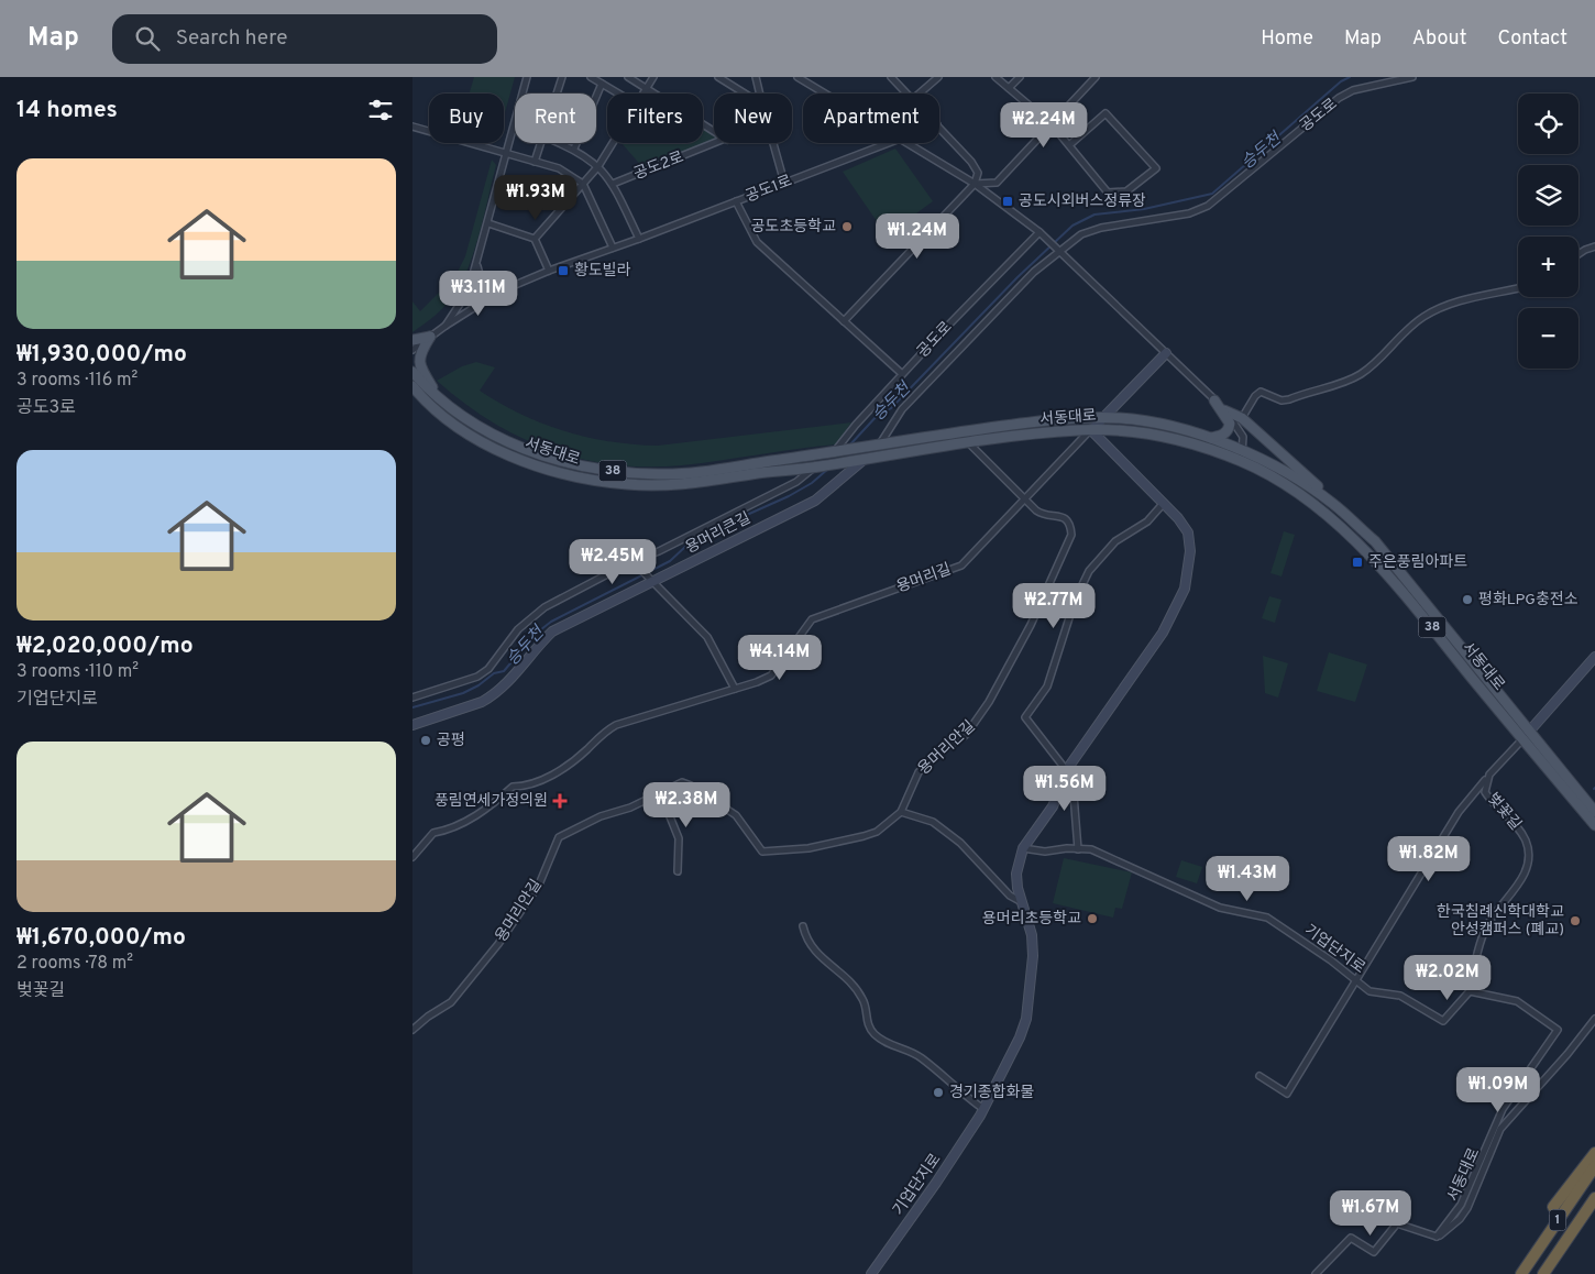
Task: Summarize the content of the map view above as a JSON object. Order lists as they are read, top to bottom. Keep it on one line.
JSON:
{"streets":{"highway":["1"],"main road":["서동대로","38"],"street":["공도로","공도2로","공도1로","용머리큰길","용머리길","용머리안길","벚꽃길","기업단지로"]},"crossings":[["공도로","서동대로"],["서동대로","용머리큰길"],["서동대로","용머리길"],["서동대로","용머리안길"],["서동대로","벚꽃길"],["서동대로","기업단지로"],["용머리길","용머리안길"],["용머리길","기업단지로"],["벚꽃길","기업단지로"]],"water":["승두천"],"places":{"transit":["공도시외버스정류장","황도빌라","주은풍림아파트"],"other":["공도초등학교","평화LPG충전소","공평","용머리초등학교","한국침례신학대학교 안성캠퍼스 (폐교)","경기종합화물"],"health":["풍림연세가정의원"]},"page":{"header":"Map","search":"Search here","nav":["Home","Map","About","Contact"],"heading":"14 homes","map_buttons":["+","−"],"chip":["Buy","Rent","Filters","New","Apartment"],"price":["₩2.24M","₩1.93M","₩1.24M","₩3.11M","₩2.45M","₩2.77M","₩4.14M","₩1.56M","₩2.38M","₩1.82M","₩1.43M","₩2.02M","₩1.09M","₩1.67M"],"list":[{"name":"₩1,930,000/mo","note":"3 rooms · 116 m² · 공도3로"},{"name":"₩2,020,000/mo","note":"3 rooms · 110 m² · 기업단지로"},{"name":"₩1,670,000/mo","note":"2 rooms · 78 m² · 벚꽃길"}]}}
